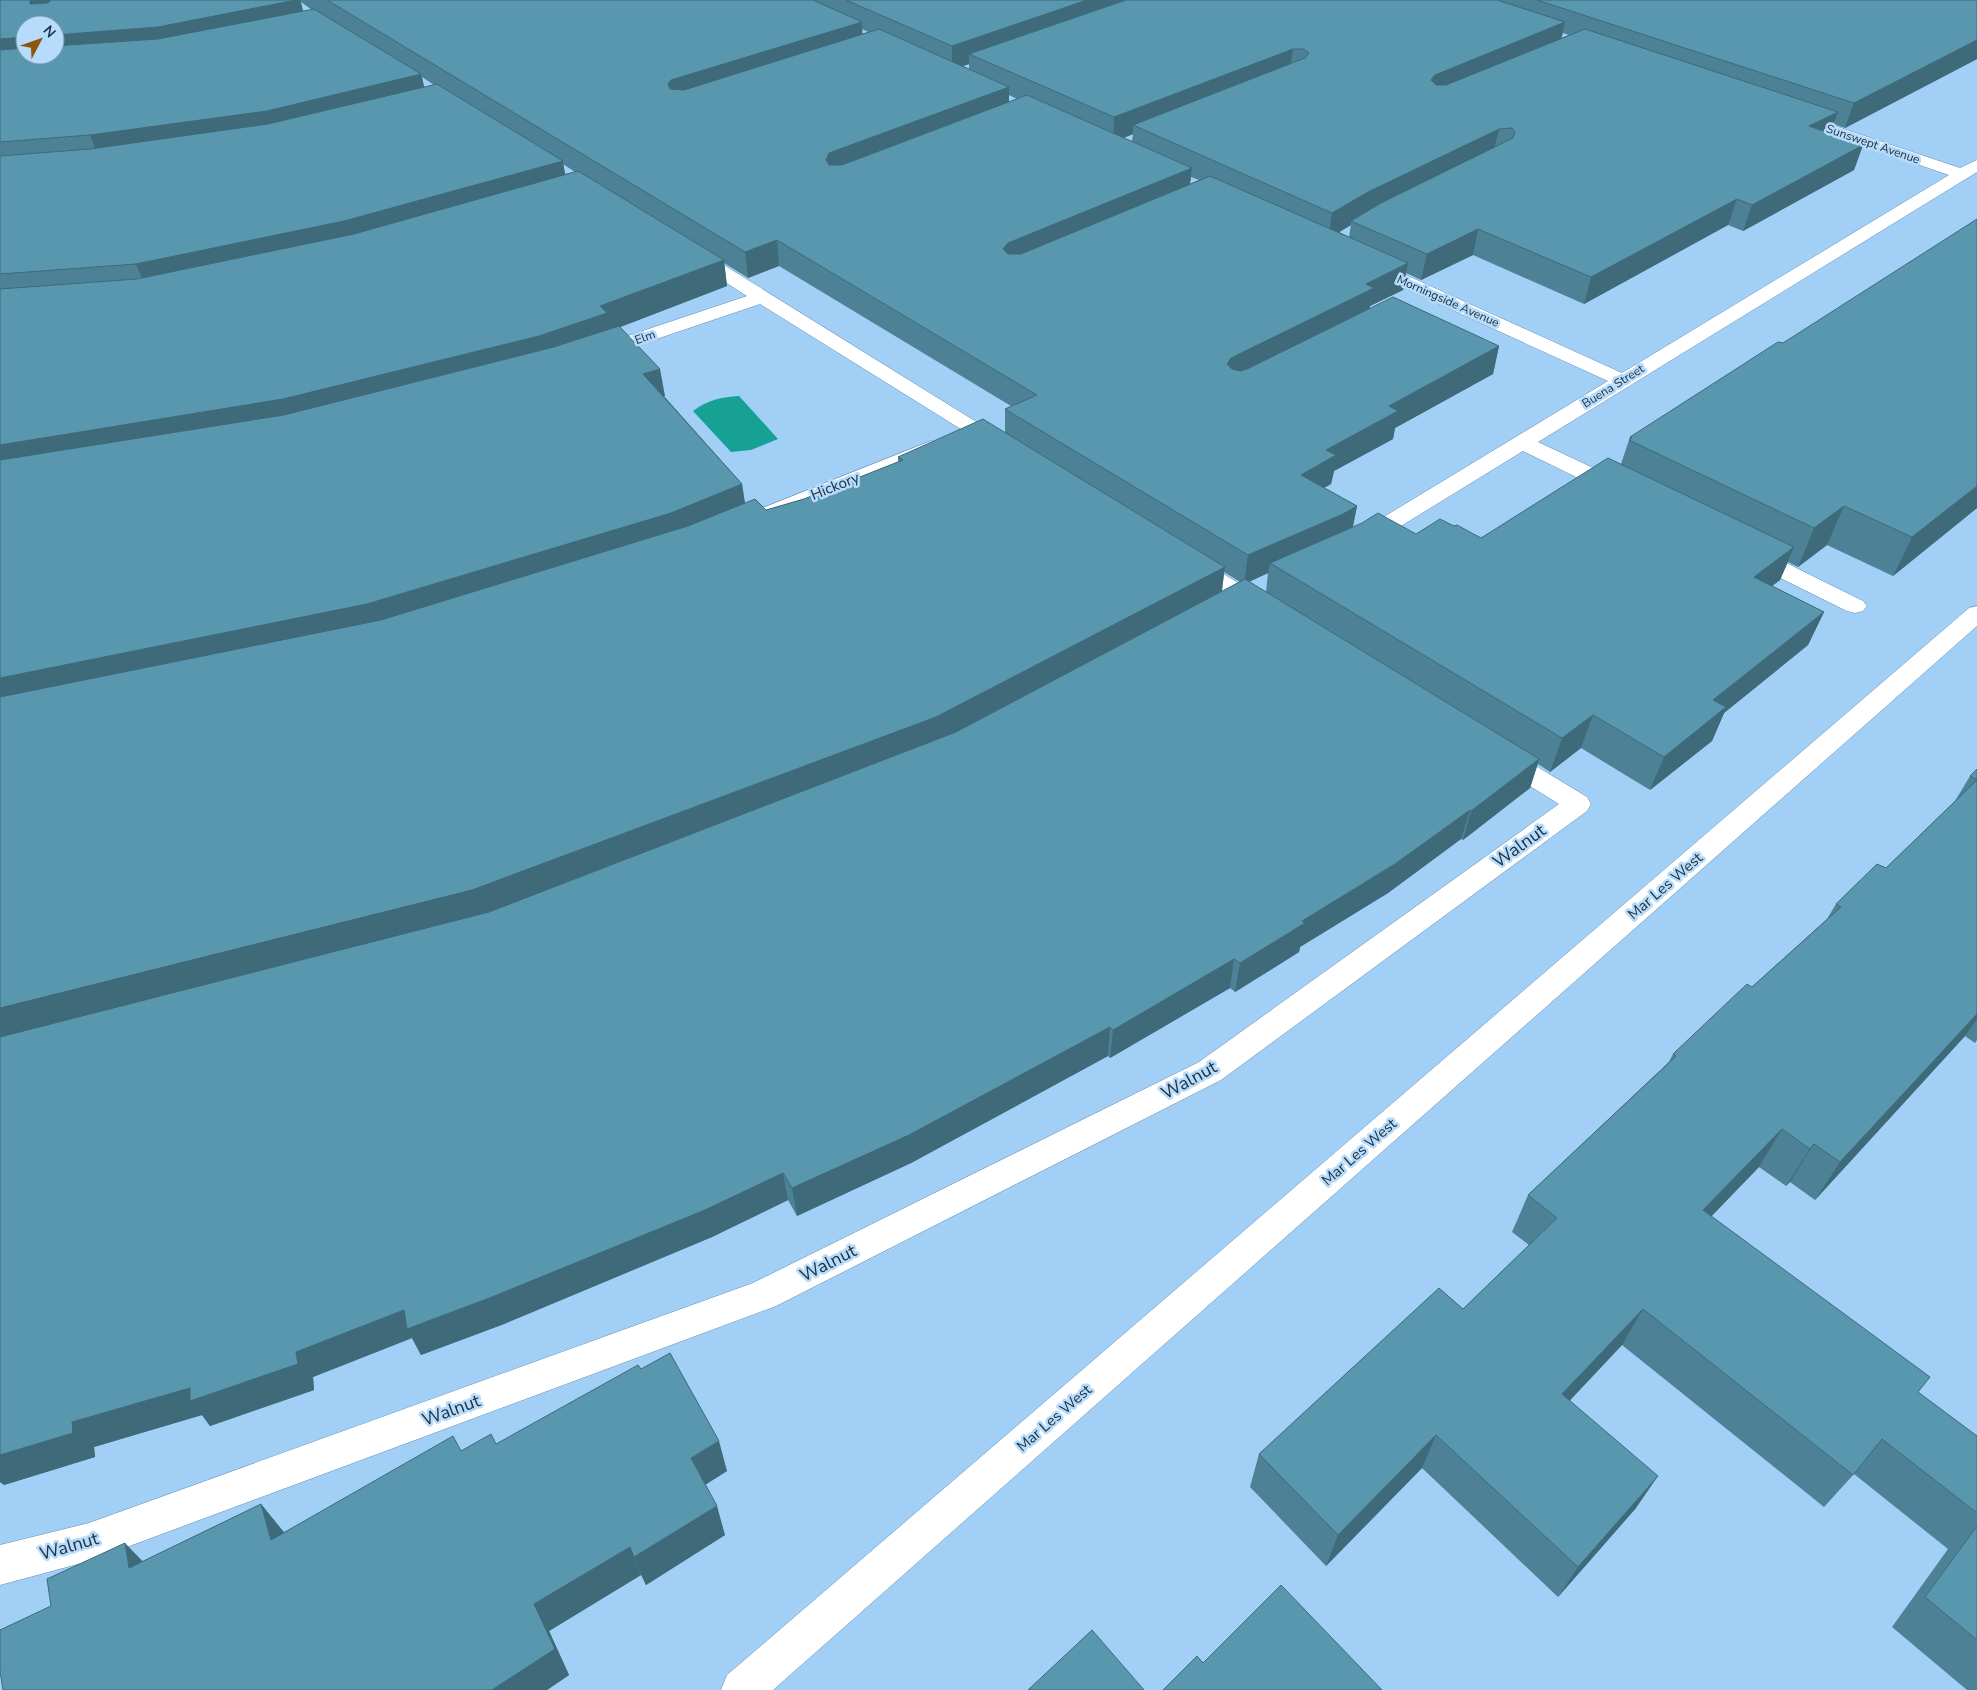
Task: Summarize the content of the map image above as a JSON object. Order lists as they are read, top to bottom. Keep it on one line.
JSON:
{"streets":{"street":["Sunswept Avenue","Morningside Avenue","Elm","Buena Street","Hickory","Walnut","Mar Les West"]},"crossings":[["Sunswept Avenue","Buena Street"],["Morningside Avenue","Buena Street"]],"north":"top right"}
